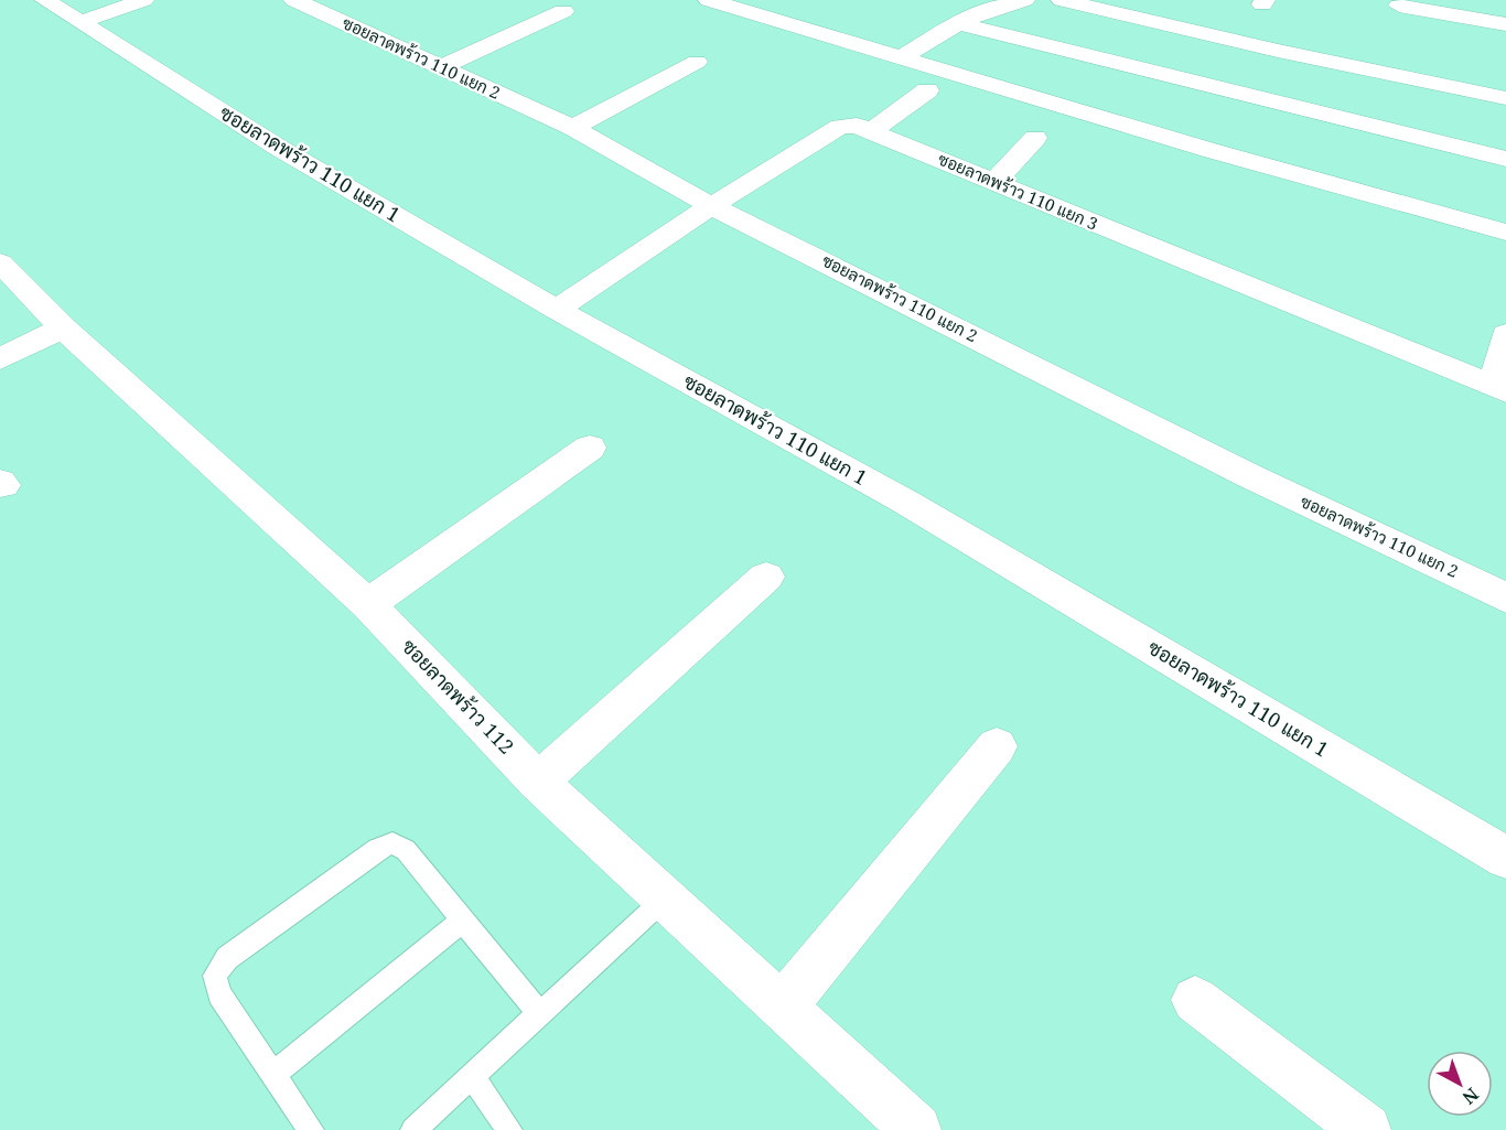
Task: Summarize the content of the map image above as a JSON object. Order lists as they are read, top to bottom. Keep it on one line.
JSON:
{"streets":{"street":["ซอยลาดพร้าว 110 แยก 2","ซอยลาดพร้าว 110 แยก 1","ซอยลาดพร้าว 110 แยก 3","ซอยลาดพร้าว 112"]},"crossings":[["ซอยลาดพร้าว 110 แยก 2","ซอยลาดพร้าว 110 แยก 3"],["ซอยลาดพร้าว 110 แยก 1","ซอยลาดพร้าว 110 แยก 3"]],"north":"bottom right"}
